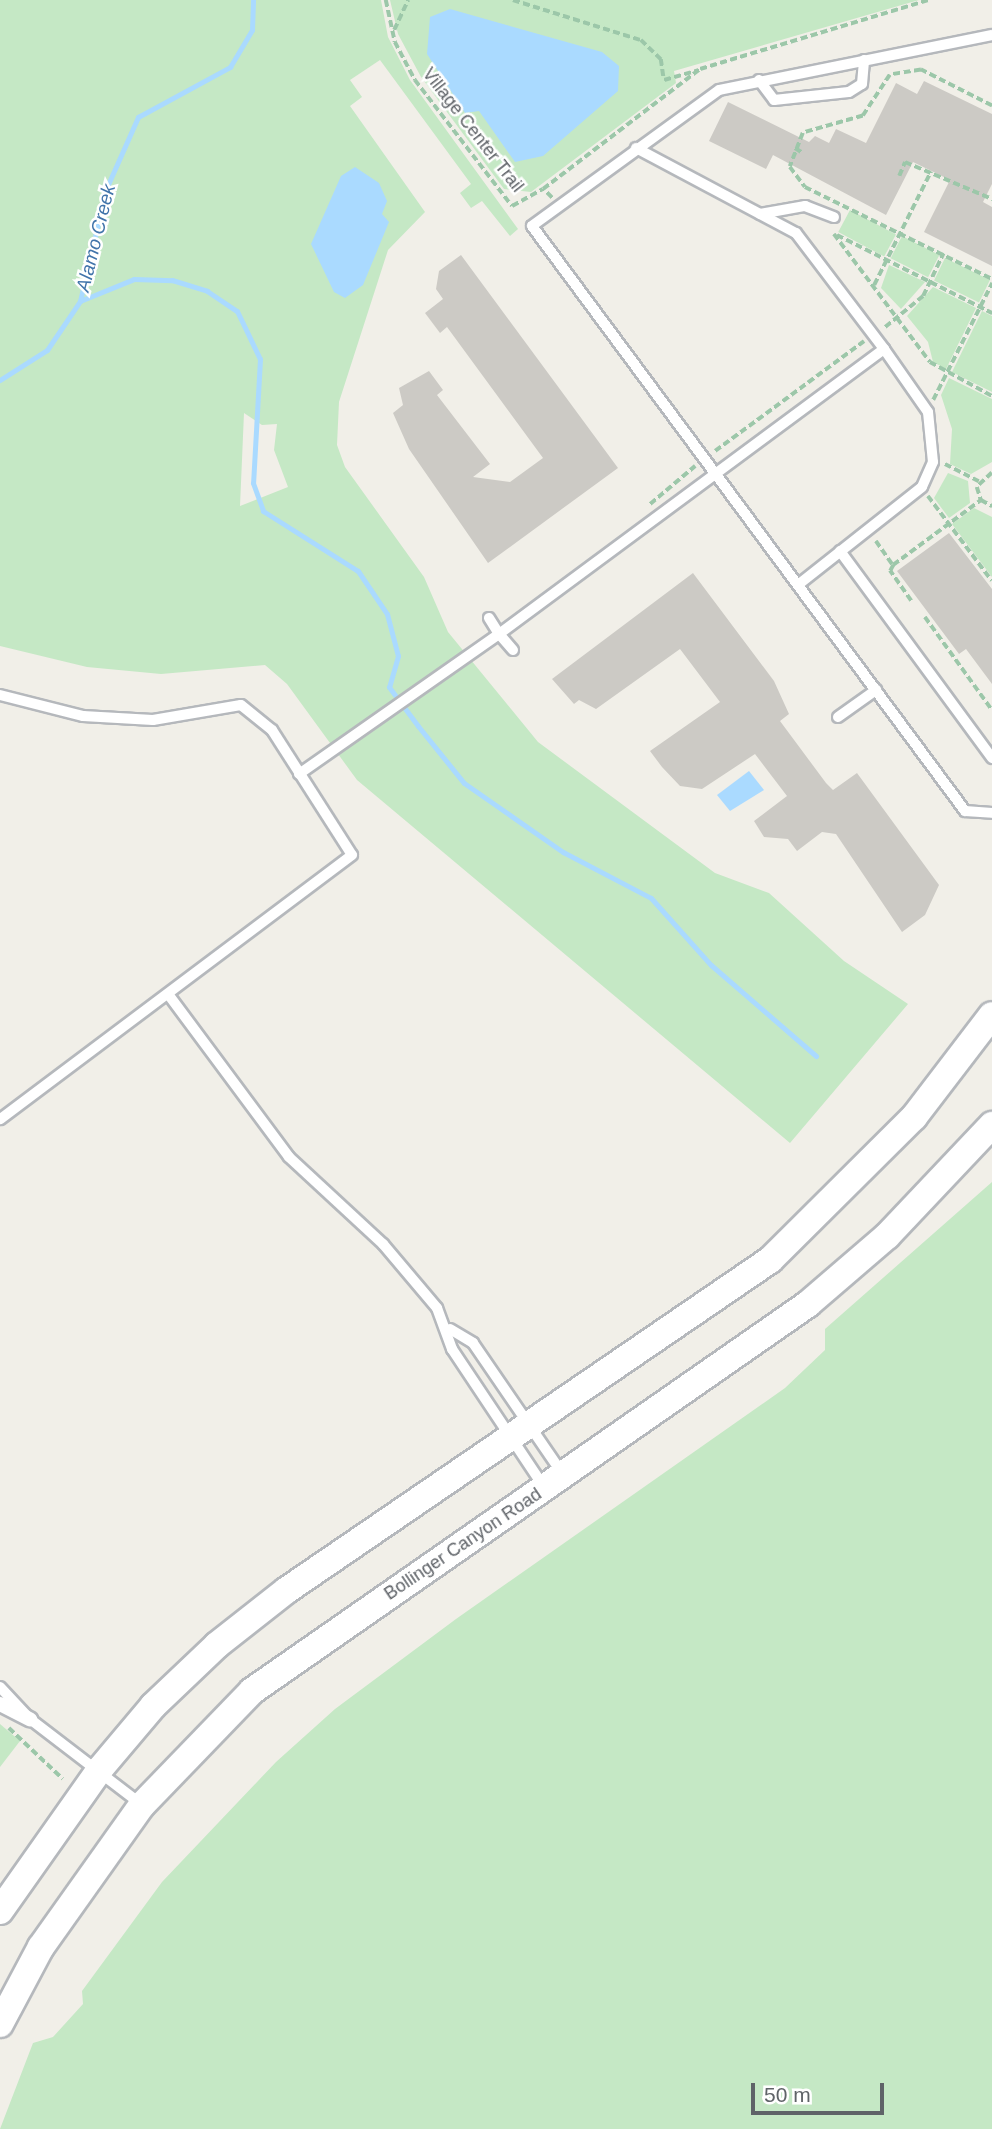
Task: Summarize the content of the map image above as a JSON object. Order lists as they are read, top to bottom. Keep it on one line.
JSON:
{"streets":{"main road":["Bollinger Canyon Road"],"path":["Village Center Trail"]},"water":["Alamo Creek"],"scale_bar":"50 m"}
